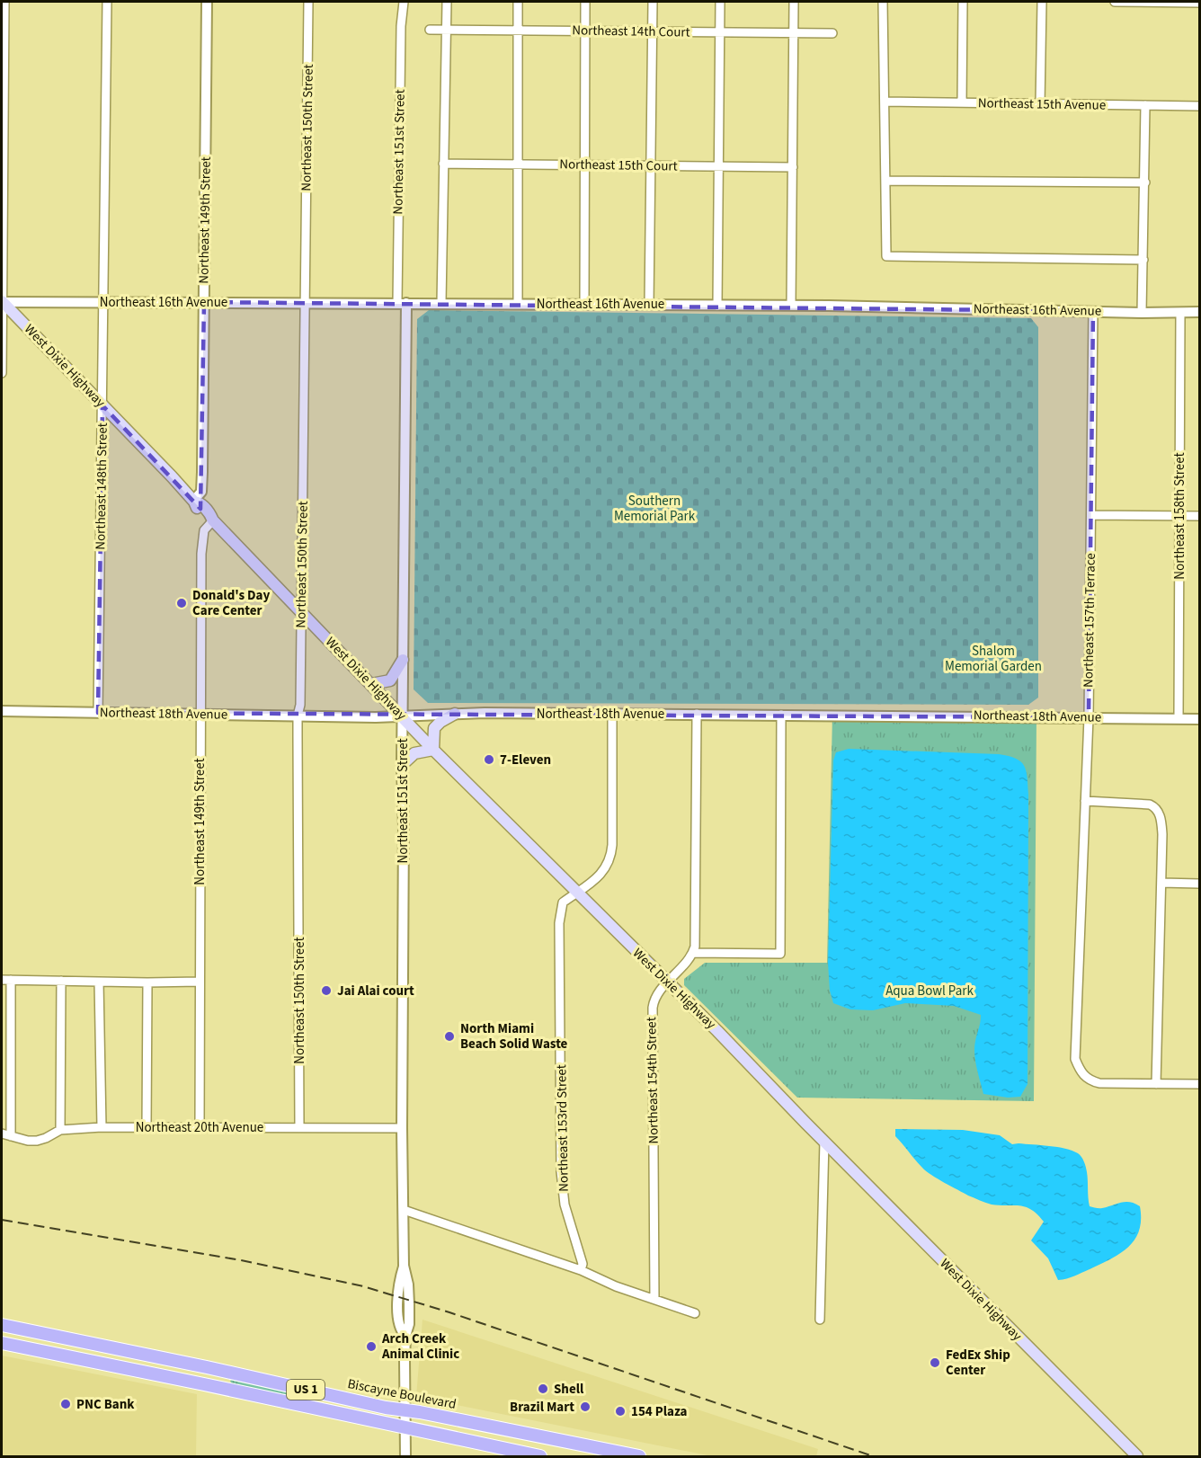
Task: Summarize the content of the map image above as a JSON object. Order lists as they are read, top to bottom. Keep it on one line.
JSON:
{"streets":{"main road":["West Dixie Highway","US 1","Biscayne Boulevard"],"street":["Northeast 14th Court","Northeast 15th Avenue","Northeast 150th Street","Northeast 151st Street","Northeast 15th Court","Northeast 149th Street","Northeast 16th Avenue","Northeast 148th Street","Northeast 158th Street","Northeast 157th Terrace","Northeast 18th Avenue","Northeast 154th Street","Northeast 20th Avenue","Northeast 153rd Street"]},"crossings":[["Northeast 150th Street","Northeast 16th Avenue"],["Northeast 150th Street","West Dixie Highway"],["Northeast 150th Street","Northeast 18th Avenue"],["Northeast 150th Street","Northeast 20th Avenue"],["Northeast 151st Street","Northeast 16th Avenue"],["Northeast 151st Street","West Dixie Highway"],["Northeast 151st Street","Northeast 18th Avenue"],["Northeast 151st Street","Northeast 20th Avenue"],["Northeast 151st Street","US 1"],["Northeast 151st Street","Biscayne Boulevard"],["Northeast 149th Street","Northeast 16th Avenue"],["Northeast 149th Street","West Dixie Highway"],["Northeast 149th Street","Northeast 18th Avenue"],["Northeast 149th Street","Northeast 20th Avenue"],["Northeast 16th Avenue","West Dixie Highway"],["Northeast 16th Avenue","Northeast 148th Street"],["Northeast 16th Avenue","Northeast 158th Street"],["Northeast 16th Avenue","Northeast 157th Terrace"],["West Dixie Highway","Northeast 148th Street"],["West Dixie Highway","Northeast 18th Avenue"],["West Dixie Highway","Northeast 154th Street"],["West Dixie Highway","Northeast 153rd Street"],["Northeast 148th Street","Northeast 18th Avenue"],["Northeast 158th Street","Northeast 18th Avenue"],["Northeast 157th Terrace","Northeast 18th Avenue"],["Northeast 18th Avenue","Northeast 153rd Street"]],"parks":["Southern Memorial Park","Shalom Memorial Garden","Aqua Bowl Park"],"places":["Donald's Day Care Center","7-Eleven","Jai Alai court","North Miami Beach Solid Waste","Arch Creek Animal Clinic","FedEx Ship Center","Shell","PNC Bank","Brazil Mart","154 Plaza"]}
